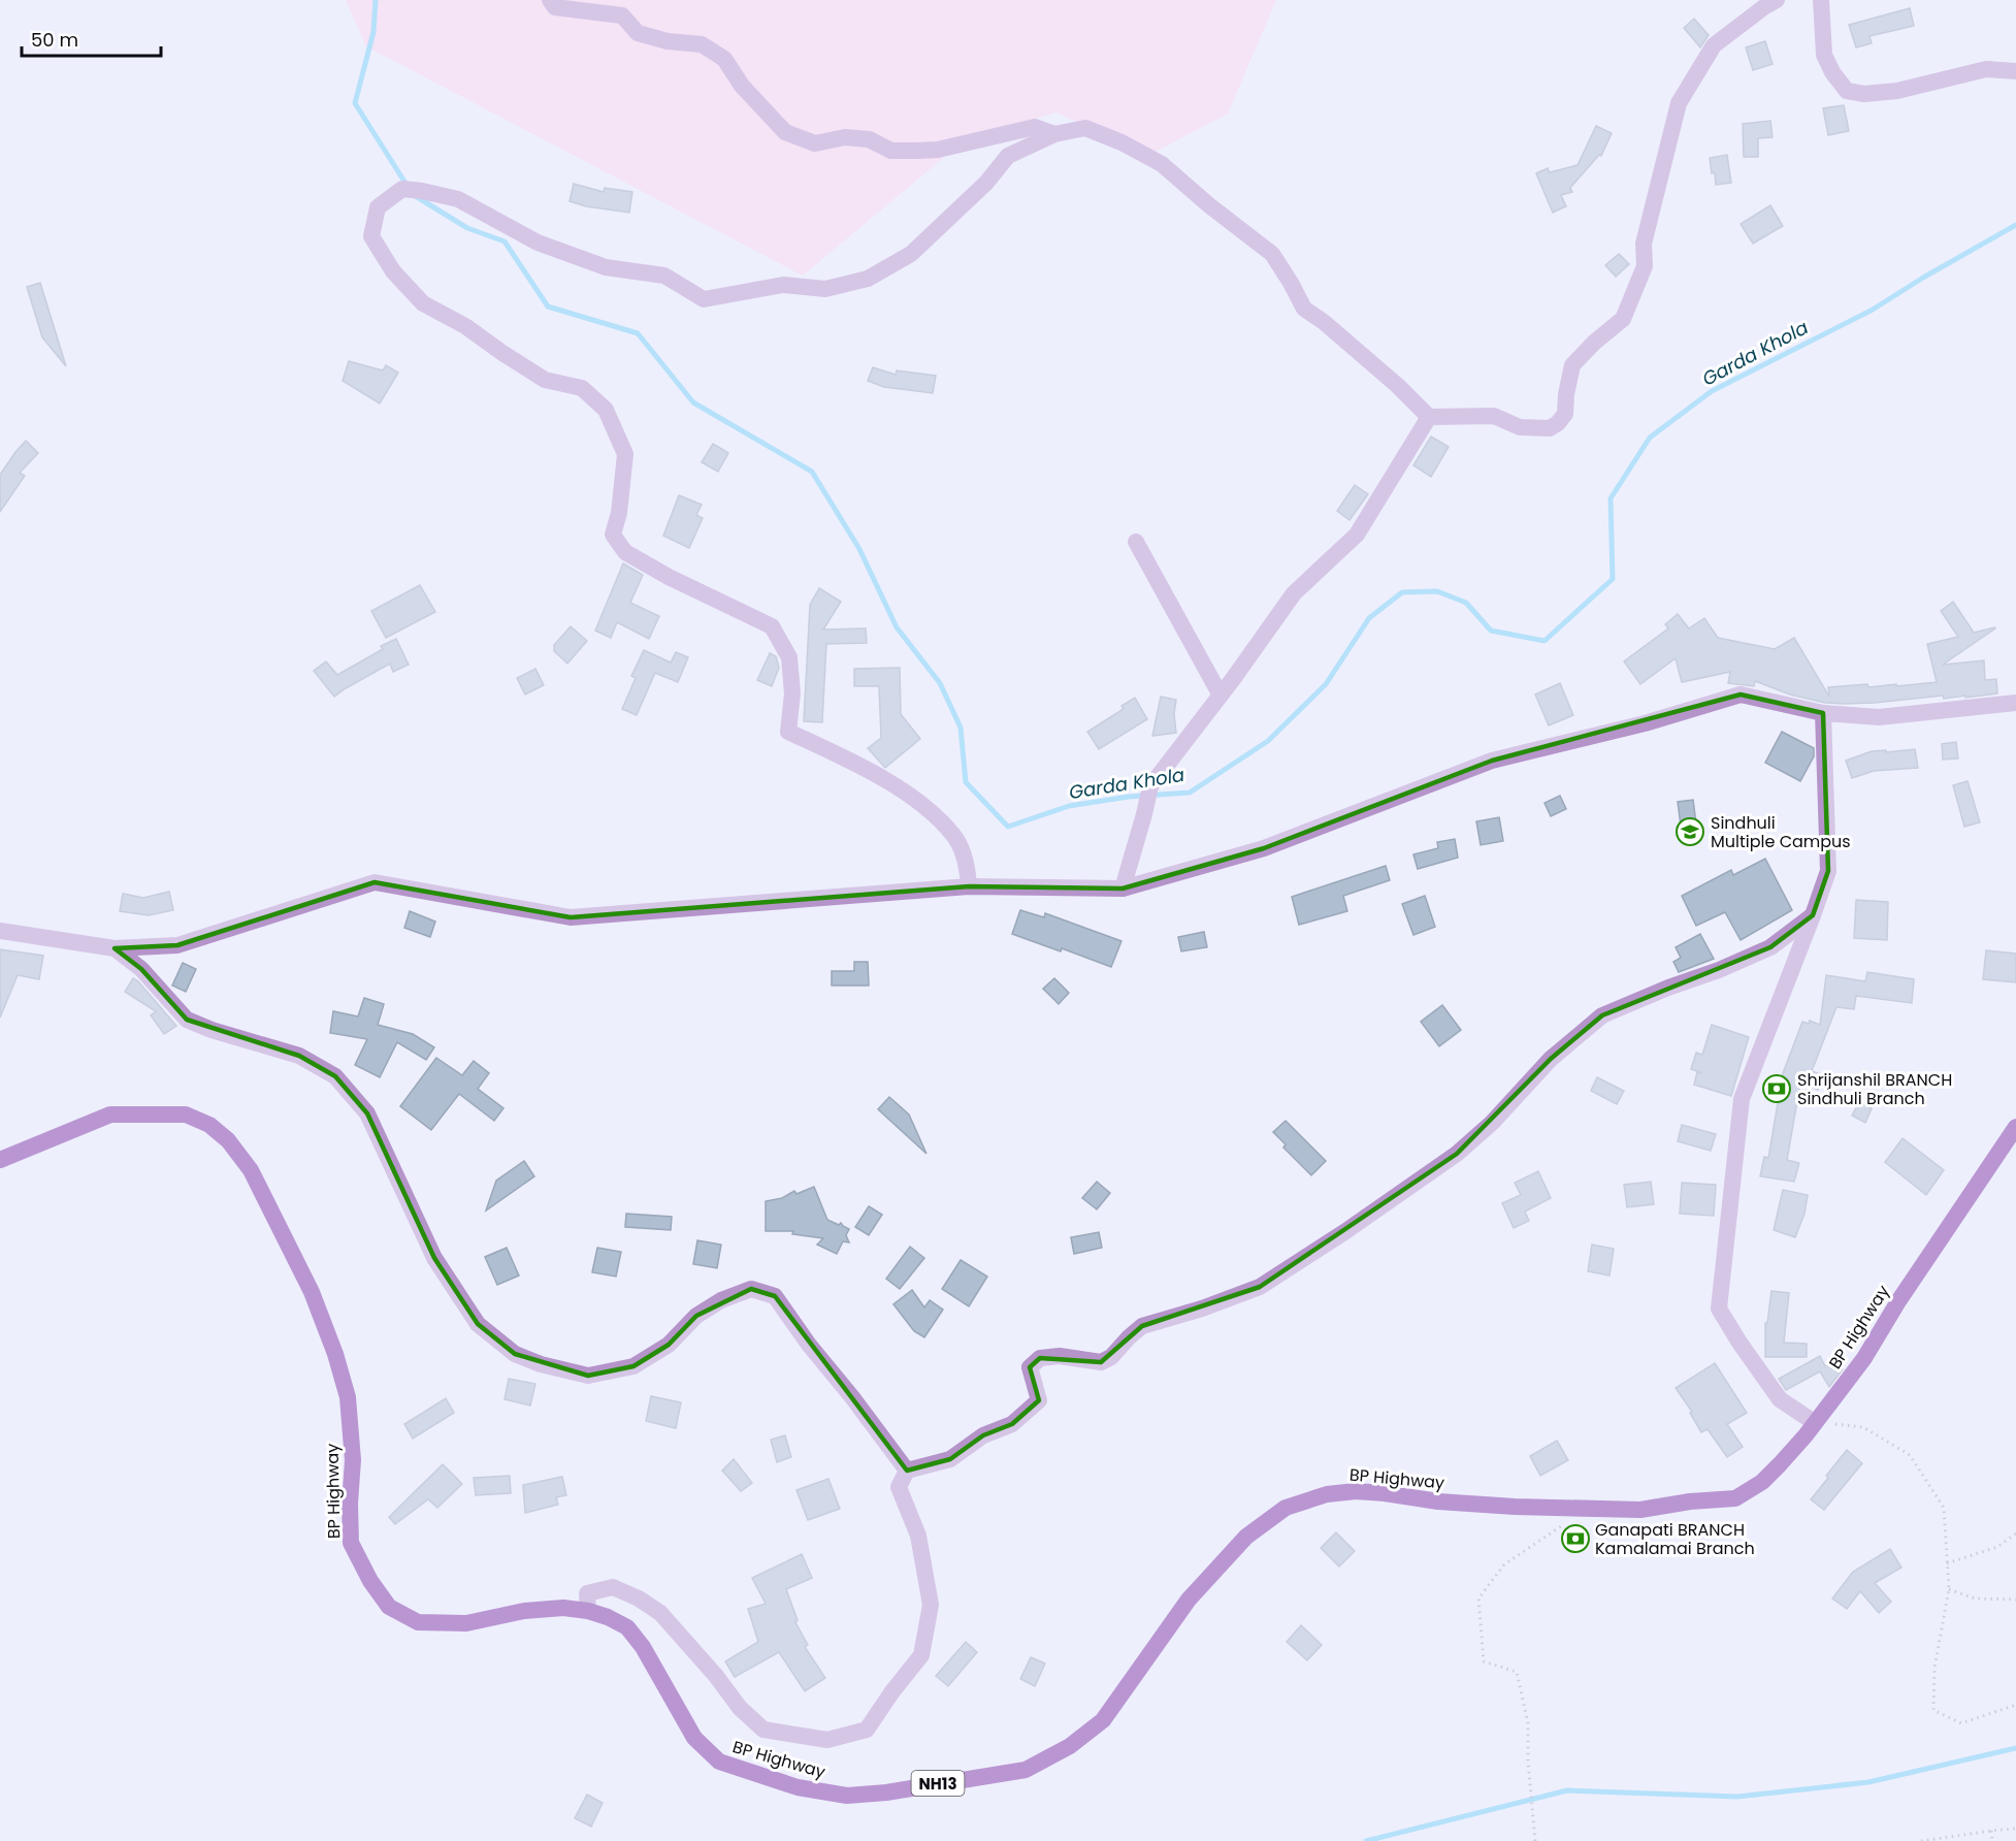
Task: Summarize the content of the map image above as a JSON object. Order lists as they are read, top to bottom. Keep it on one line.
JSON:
{"streets":{"highway":["BP Highway","NH13"]},"water":["Garda Khola"],"places":{"school or university":["Sindhuli Multiple Campus"],"bank":["Shrijanshil BRANCH Sindhuli Branch","Ganapati BRANCH Kamalamai Branch"]},"scale_bar":"50 m"}
